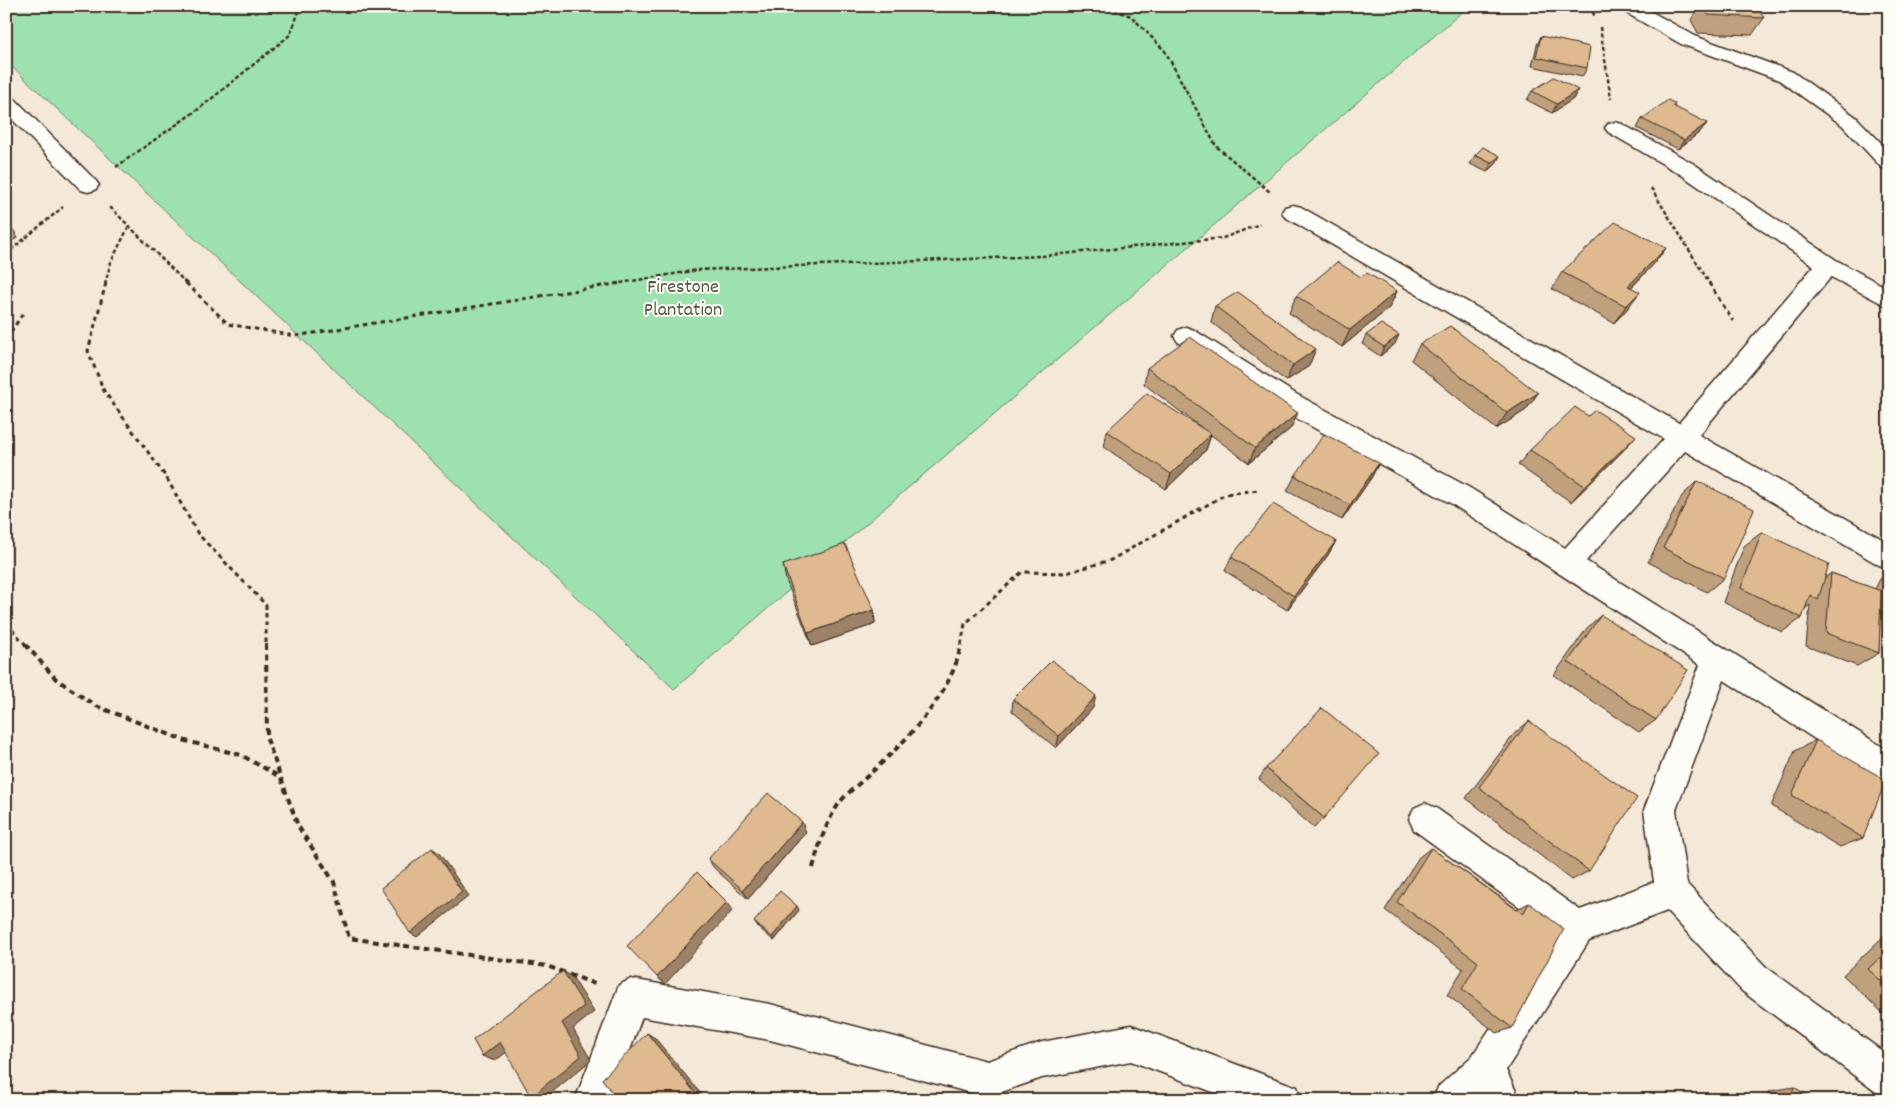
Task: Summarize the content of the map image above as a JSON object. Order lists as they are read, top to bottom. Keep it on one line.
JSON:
{"parks":["Firestone Plantation"]}
